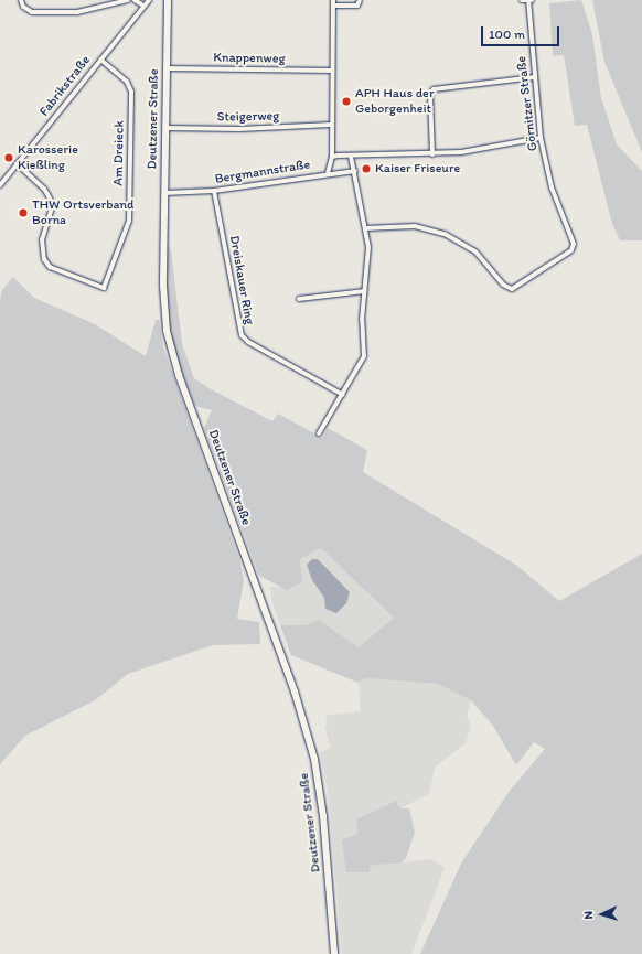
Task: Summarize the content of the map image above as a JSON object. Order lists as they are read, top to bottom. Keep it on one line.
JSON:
{"streets":{"main road":["Deutzener Straße"],"street":["Knappenweg","Fabrikstraße","Görnitzer Straße","Steigerweg","Am Dreieck","Bergmannstraße","Dreiskauer Ring"]},"crossings":[["Knappenweg","Deutzener Straße"],["Fabrikstraße","Am Dreieck"],["Steigerweg","Deutzener Straße"],["Deutzener Straße","Bergmannstraße"],["Bergmannstraße","Dreiskauer Ring"]],"places":["APH Haus der Geborgenheit","Karosserie Kießling","Kaiser Friseure","THW Ortsverband Borna"],"scale_bar":"100 m","north":"left"}
